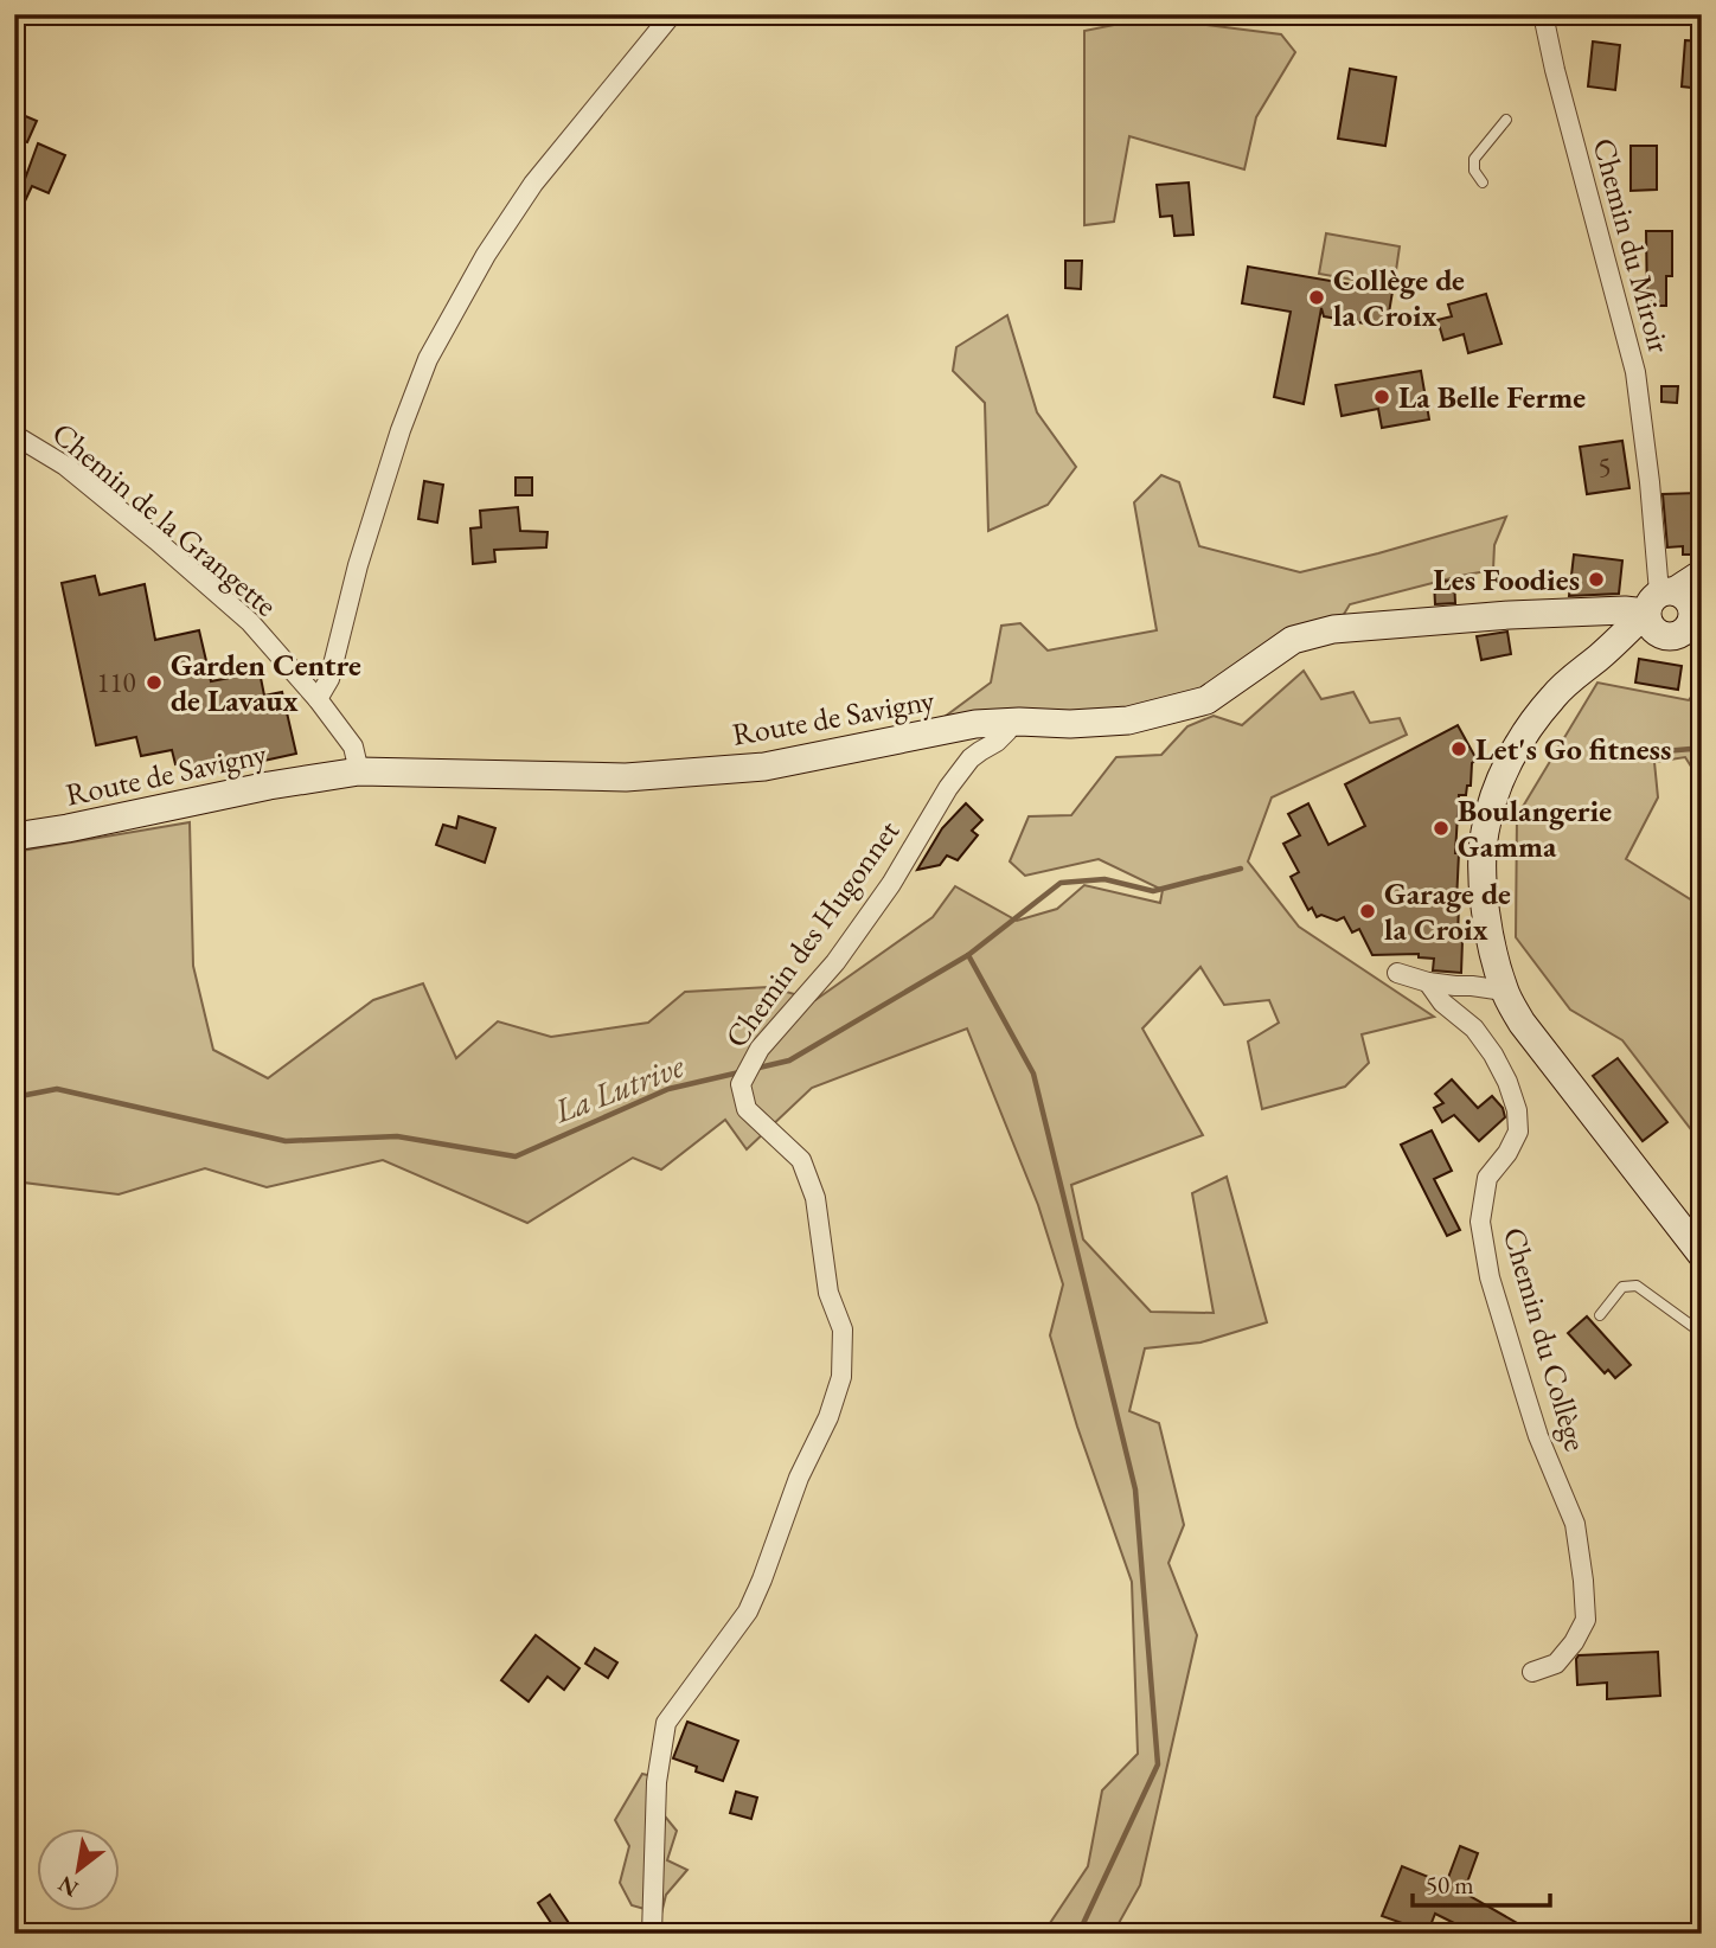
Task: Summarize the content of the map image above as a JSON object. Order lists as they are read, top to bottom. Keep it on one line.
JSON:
{"streets":{"street":["Chemin du Miroir","Chemin de la Grangette","Route de Savigny","Chemin des Hugonnet","Chemin du Collège"]},"crossings":[["Chemin du Miroir","Route de Savigny"],["Chemin de la Grangette","Route de Savigny"],["Route de Savigny","Chemin des Hugonnet"]],"water":["La Lutrive"],"places":["Collège de la Croix","La Belle Ferme","Les Foodies","Garden Centre de Lavaux","Let's Go fitness","Boulangerie Gamma","Garage de la Croix"],"house_numbers":["5","110"],"scale_bar":"50 m","north":"bottom left"}
